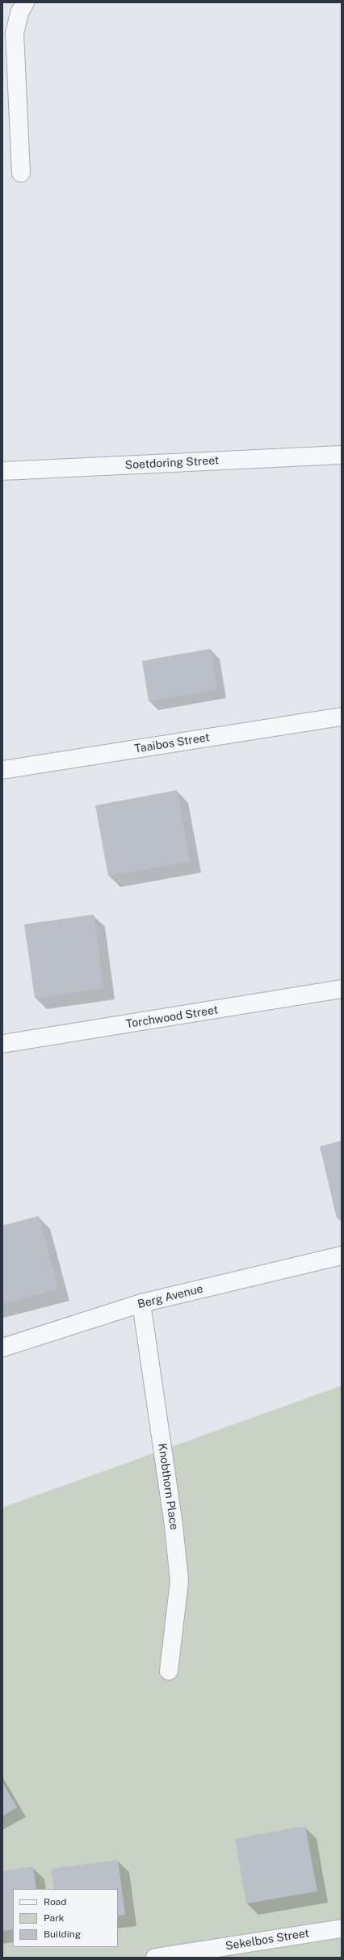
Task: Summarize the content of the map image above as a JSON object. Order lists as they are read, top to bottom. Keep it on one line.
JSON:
{"streets":{"street":["Soetdoring Street","Taaibos Street","Torchwood Street","Berg Avenue","Knobthorn Place","Sekelbos Street"]},"crossings":[["Berg Avenue","Knobthorn Place"]],"legend":["Road","Park","Building"]}
